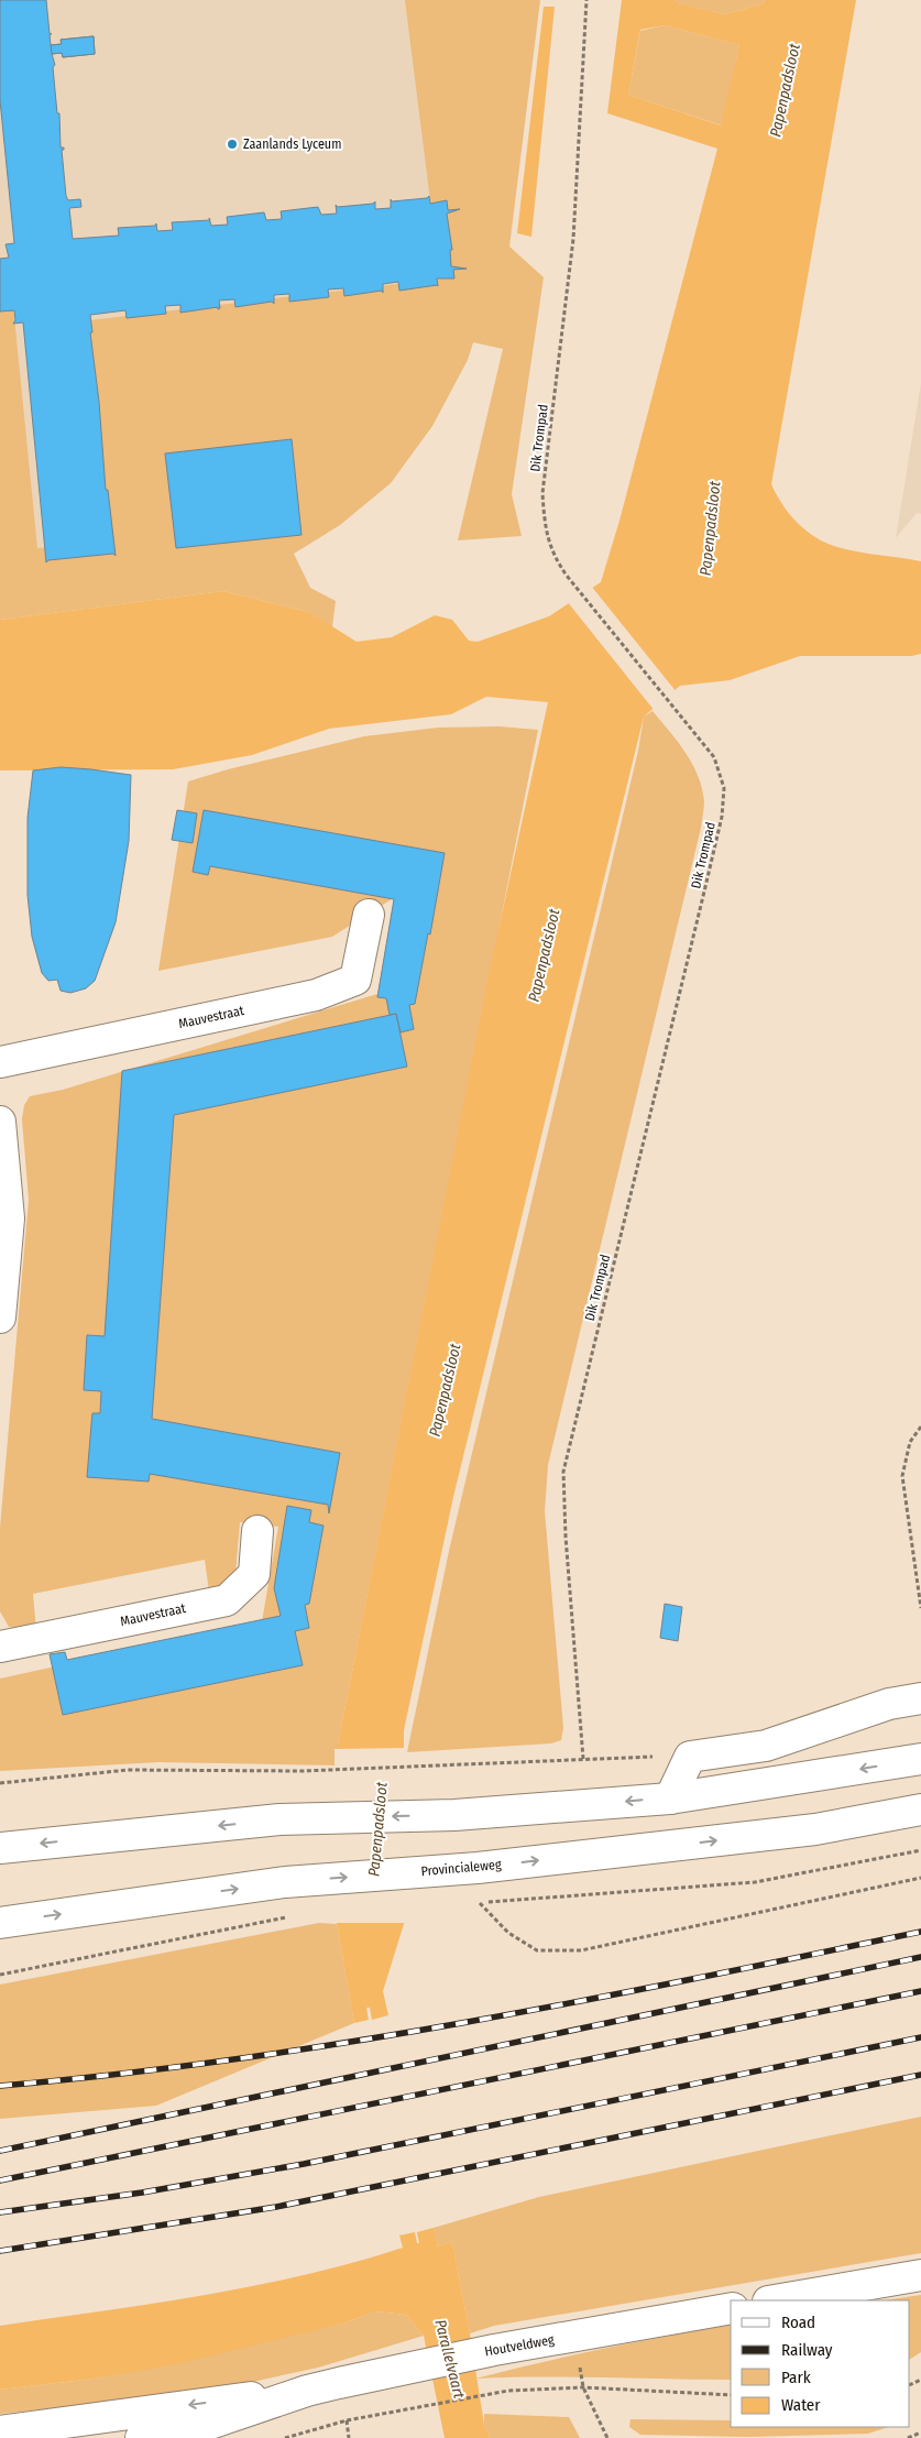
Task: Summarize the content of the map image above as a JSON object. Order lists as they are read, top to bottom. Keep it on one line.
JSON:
{"streets":{"street":["Mauvestraat","Provincialeweg","Houtveldweg"],"path":["Dik Trompad"]},"water":["Papenpadsloot","Parallelvaart"],"places":["Zaanlands Lyceum"],"legend":["Road","Railway","Park","Water"]}
